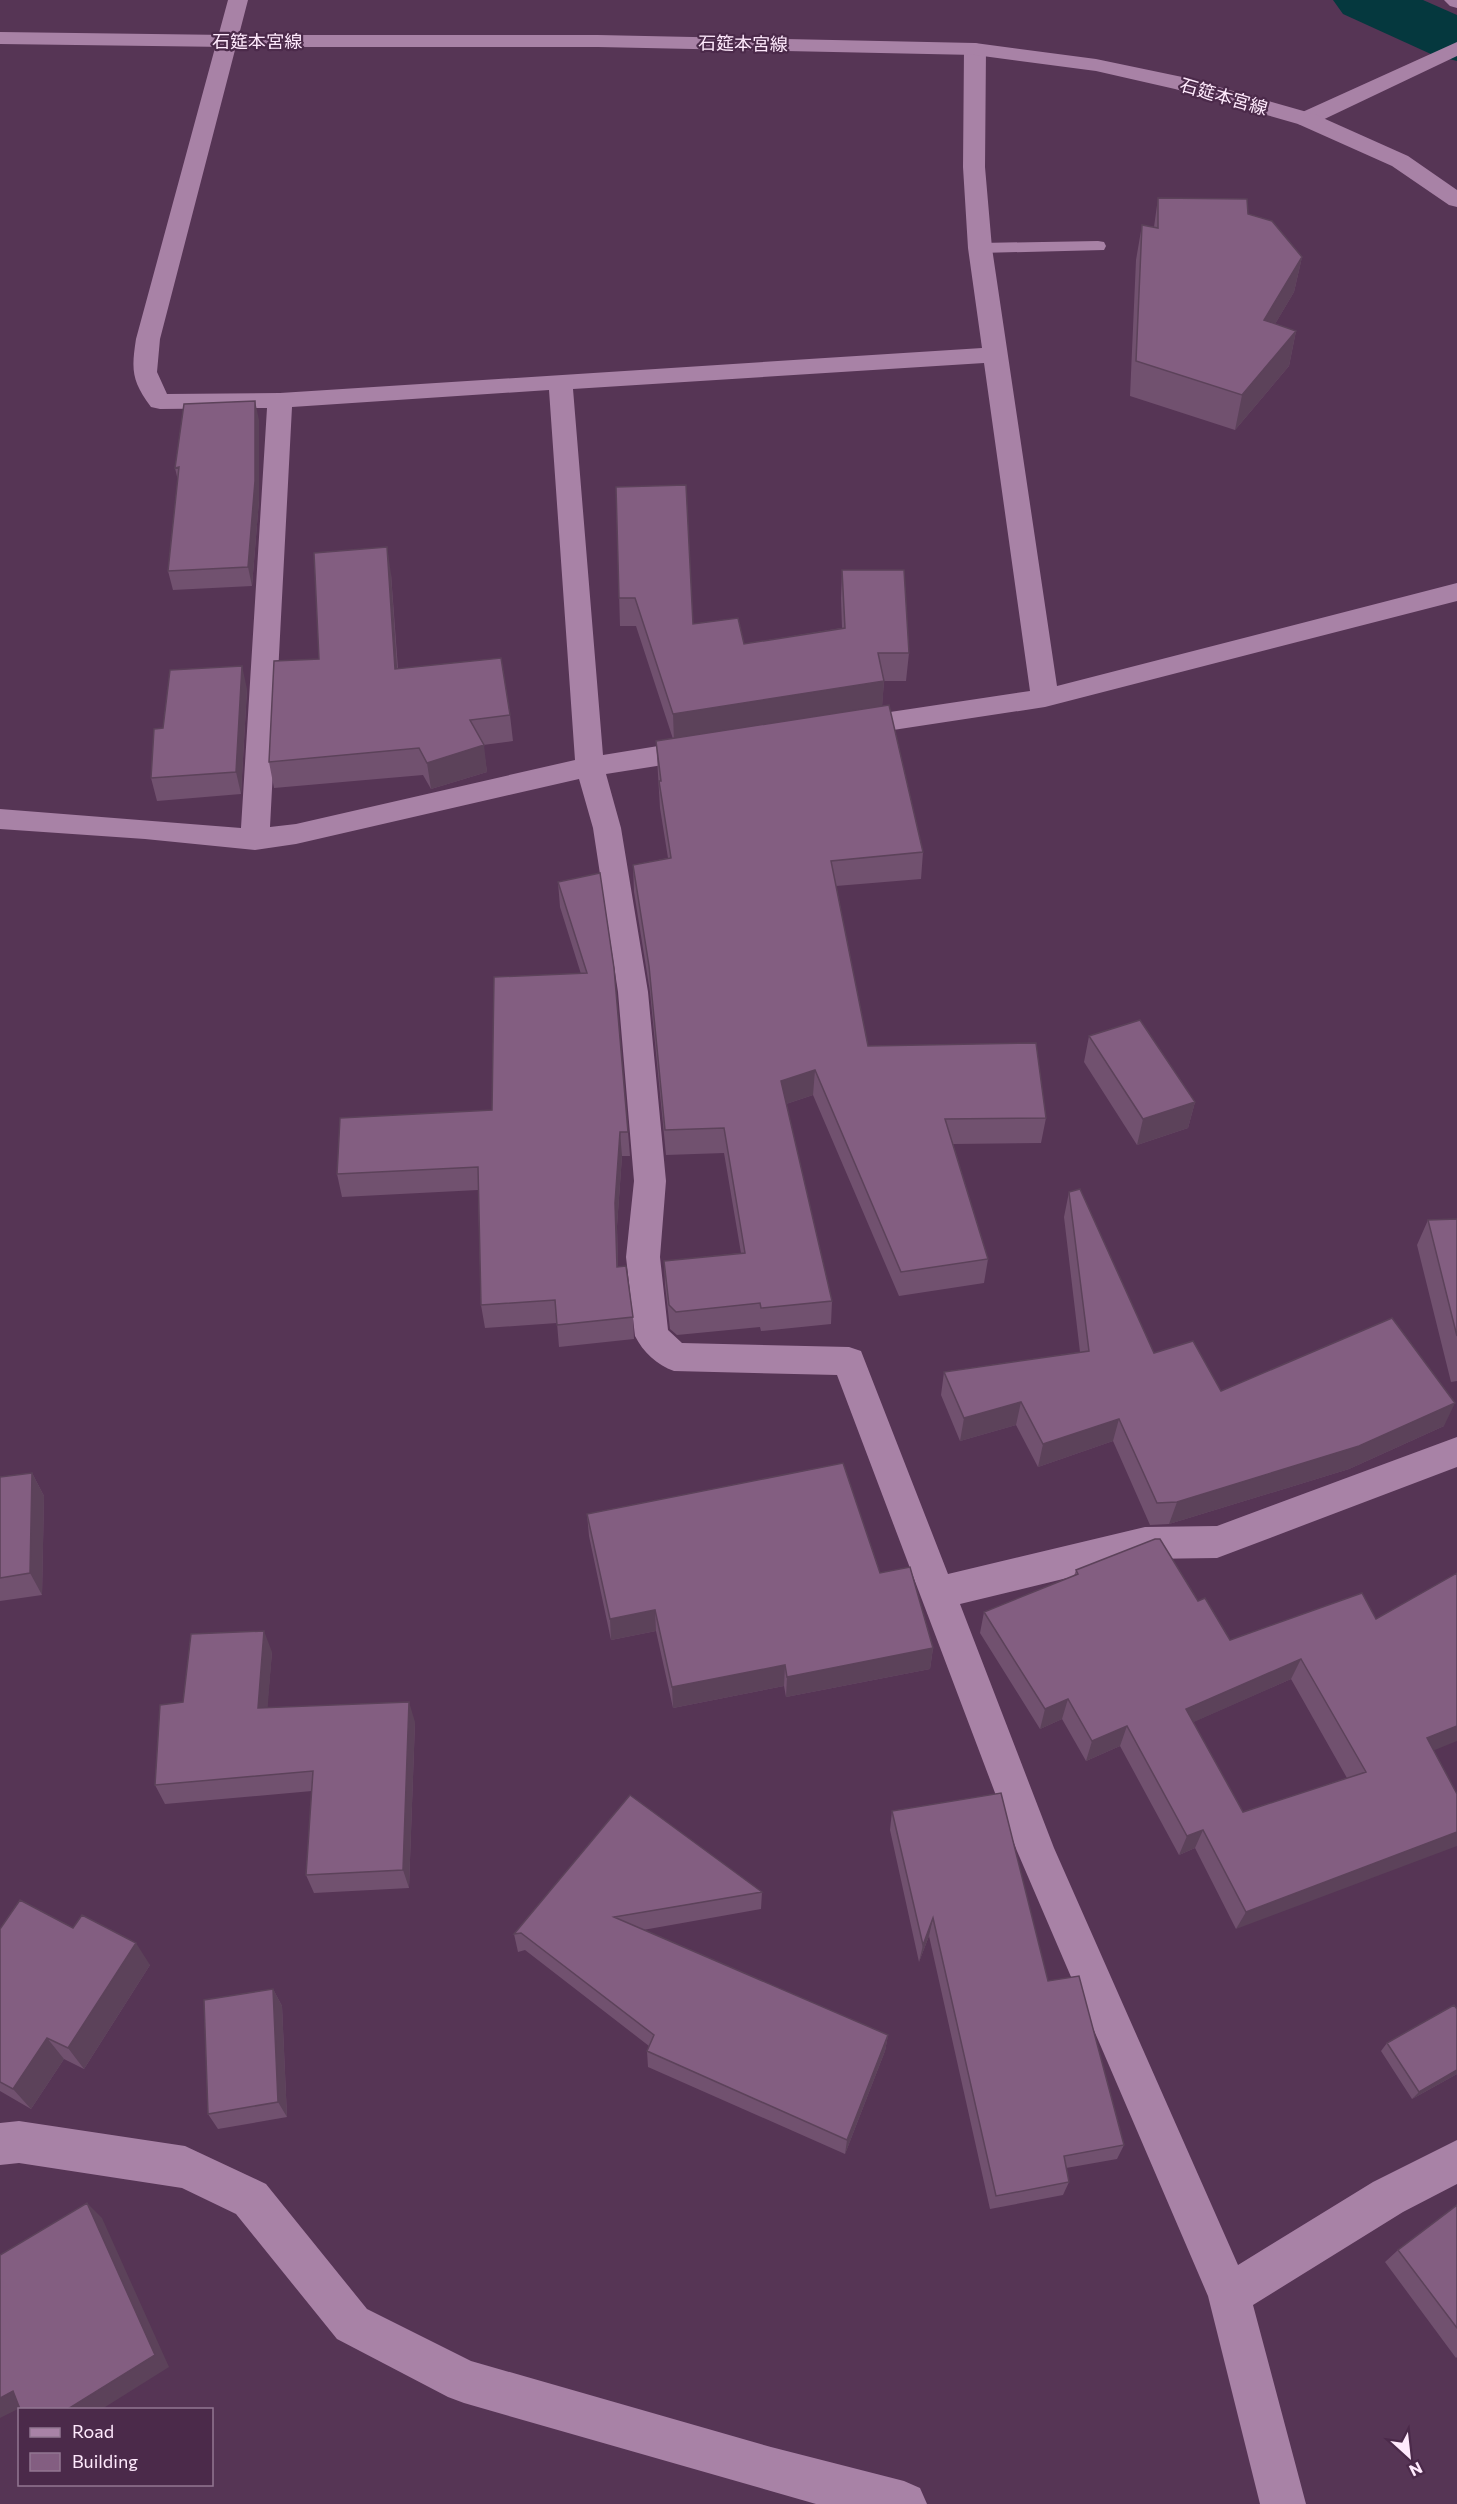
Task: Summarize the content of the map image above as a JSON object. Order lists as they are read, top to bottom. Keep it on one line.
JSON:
{"streets":{"street":["石筵本宮線"]},"legend":["Road","Building"],"north":"bottom right"}
